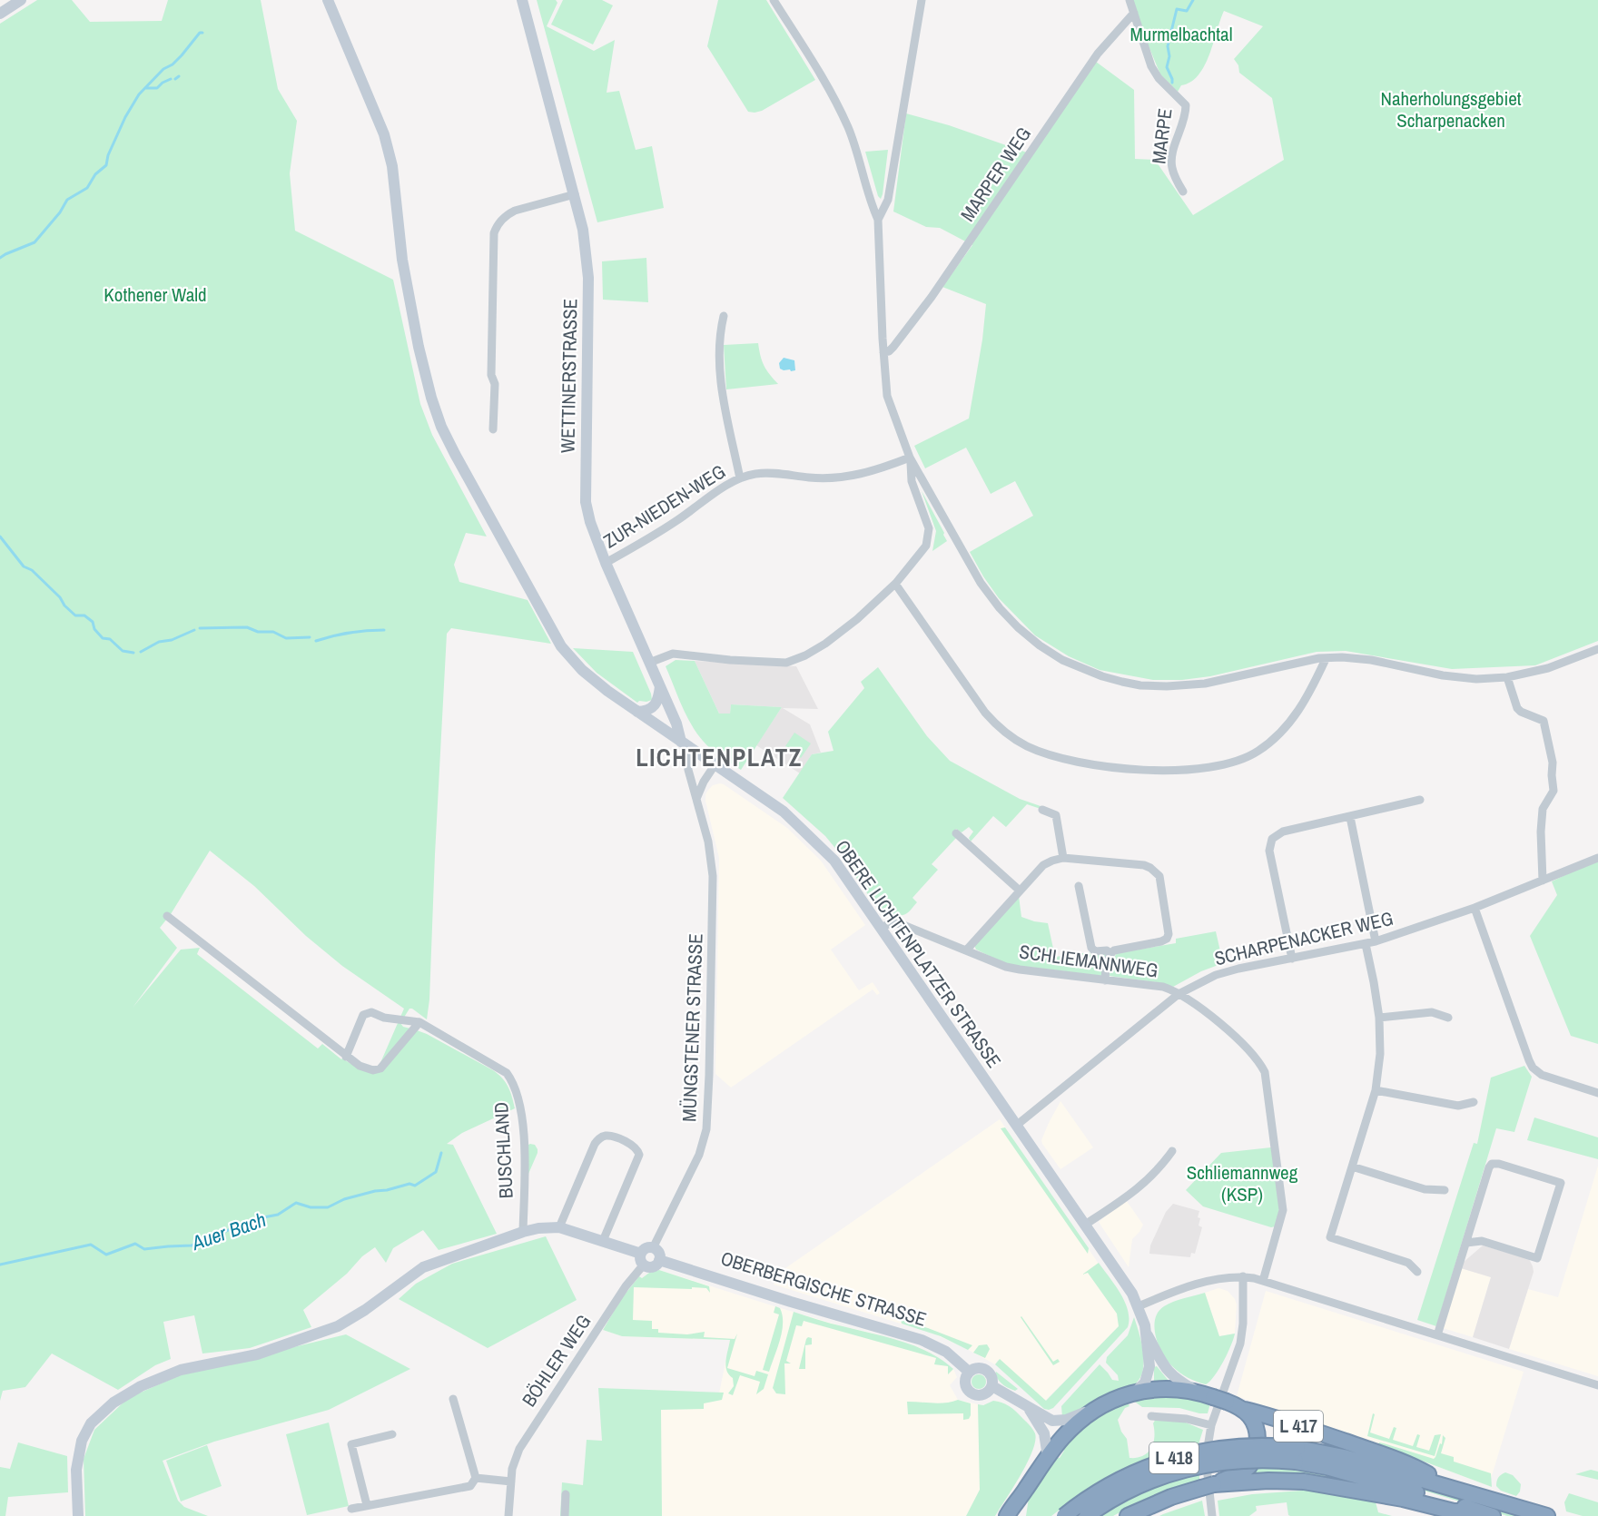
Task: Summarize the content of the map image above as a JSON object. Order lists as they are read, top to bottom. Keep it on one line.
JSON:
{"streets":{"highway":["L 417","L 418"],"street":["MARPE","MARPER WEG","WETTINERSTRASSE","ZUR-NIEDEN-WEG","SCHARPENACKER WEG","OBERE LICHTENPLATZER STRASSE","SCHLIEMANNWEG","MÜNGSTENER STRASSE","BUSCHLAND","OBERBERGISCHE STRASSE","BÖHLER WEG"]},"crossings":[["MARPE","MARPER WEG"],["WETTINERSTRASSE","ZUR-NIEDEN-WEG"],["WETTINERSTRASSE","OBERE LICHTENPLATZER STRASSE"],["WETTINERSTRASSE","MÜNGSTENER STRASSE"],["SCHARPENACKER WEG","OBERE LICHTENPLATZER STRASSE"],["SCHARPENACKER WEG","SCHLIEMANNWEG"],["OBERE LICHTENPLATZER STRASSE","SCHLIEMANNWEG"],["OBERE LICHTENPLATZER STRASSE","MÜNGSTENER STRASSE"],["MÜNGSTENER STRASSE","OBERBERGISCHE STRASSE"],["MÜNGSTENER STRASSE","BÖHLER WEG"],["OBERBERGISCHE STRASSE","BÖHLER WEG"],["L 417","L 418"]],"districts":["LICHTENPLATZ"],"water":["Auer Bach"],"parks":["Murmelbachtal","Naherholungsgebiet Scharpenacken","Kothener Wald","Schliemannweg (KSP)"]}
